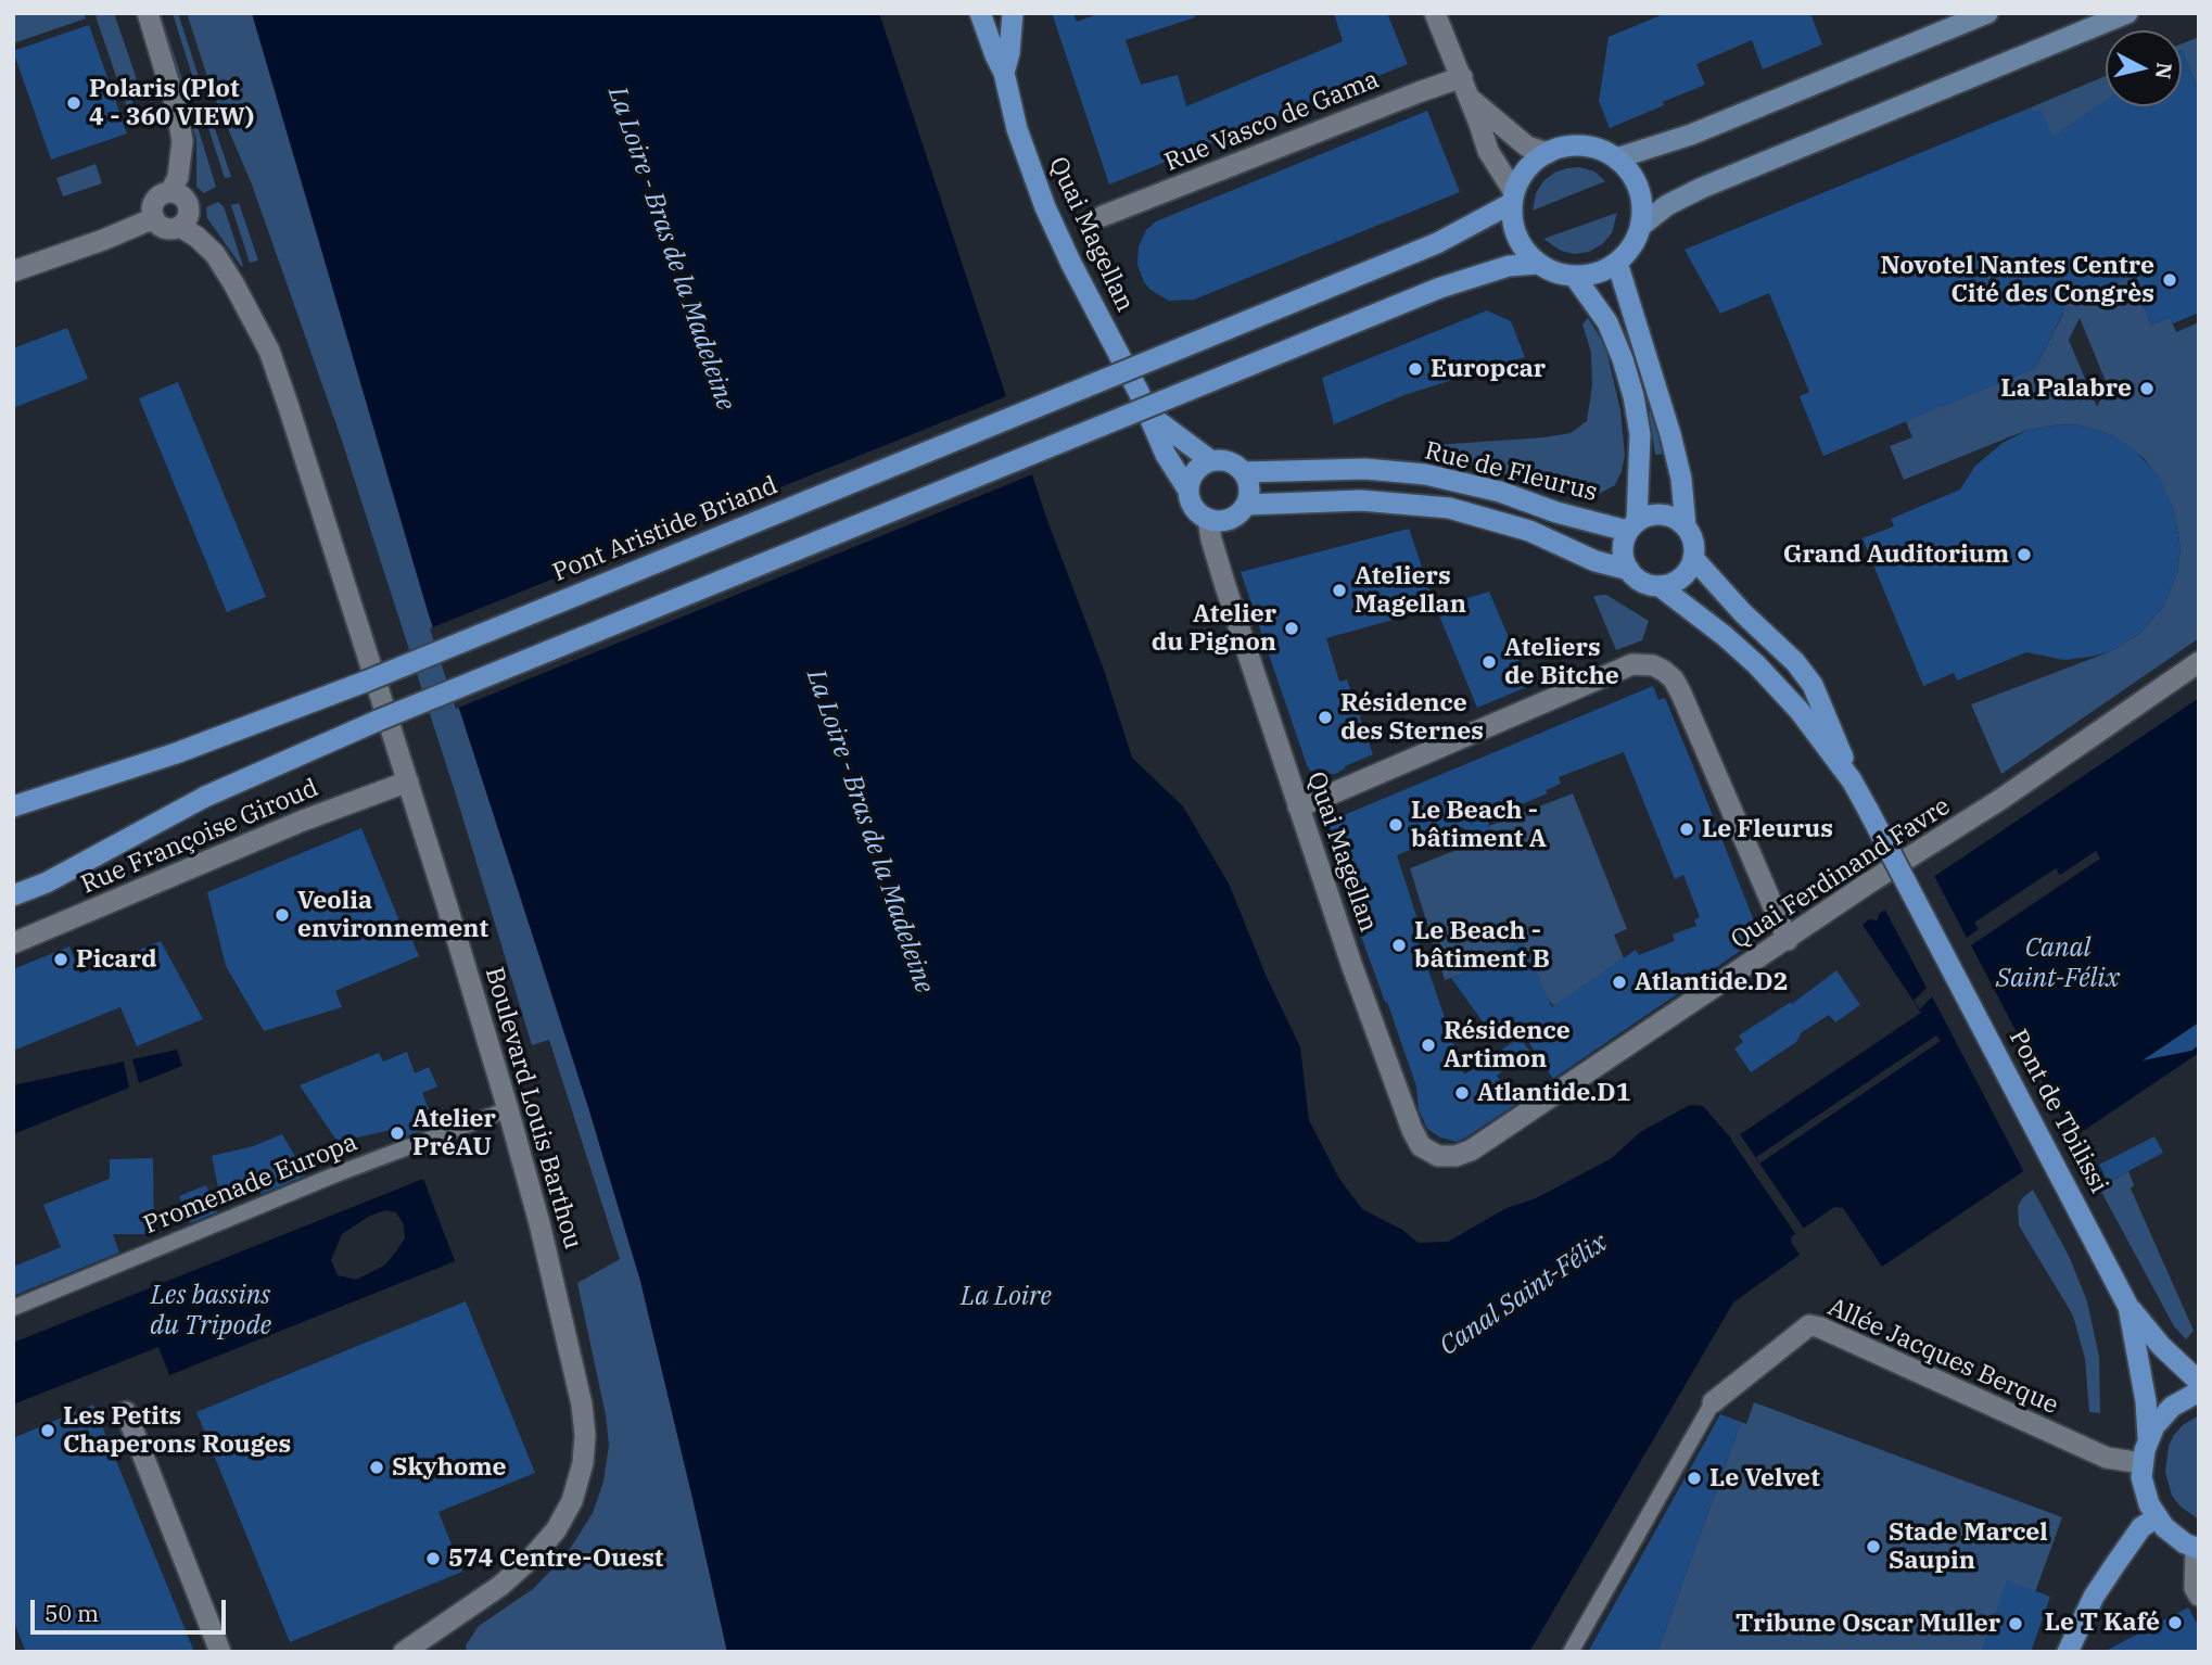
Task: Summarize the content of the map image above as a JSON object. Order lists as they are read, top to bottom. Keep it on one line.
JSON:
{"streets":{"main road":["Quai Magellan","Rue de Fleurus","Pont Aristide Briand","Pont de Tbilissi"],"street":["Rue Vasco de Gama","Rue Françoise Giroud","Quai Ferdinand Favre","Boulevard Louis Barthou","Promenade Europa","Allée Jacques Berque"]},"crossings":[["Quai Magellan","Rue de Fleurus"],["Quai Magellan","Quai Ferdinand Favre"],["Rue Françoise Giroud","Boulevard Louis Barthou"],["Boulevard Louis Barthou","Promenade Europa"]],"water":["La Loire - Bras de la Madeleine","Canal Saint-Félix","Les bassins du Tripode","La Loire"],"places":["Polaris (Plot 4 - 360 VIEW)","Novotel Nantes Centre Cité des Congrès","Europcar","La Palabre","Grand Auditorium","Ateliers Magellan","Atelier du Pignon","Ateliers de Bitche","Résidence des Sternes","Le Beach - bâtiment A","Le Fleurus","Veolia environnement","Le Beach - bâtiment B","Picard","Atlantide.D2","Résidence Artimon","Atlantide.D1","Atelier PréAU","Les Petits Chaperons Rouges","Skyhome","Le Velvet","Stade Marcel Saupin","574 Centre-Ouest","Le T Kafé","Tribune Oscar Muller"],"scale_bar":"50 m","north":"right"}
